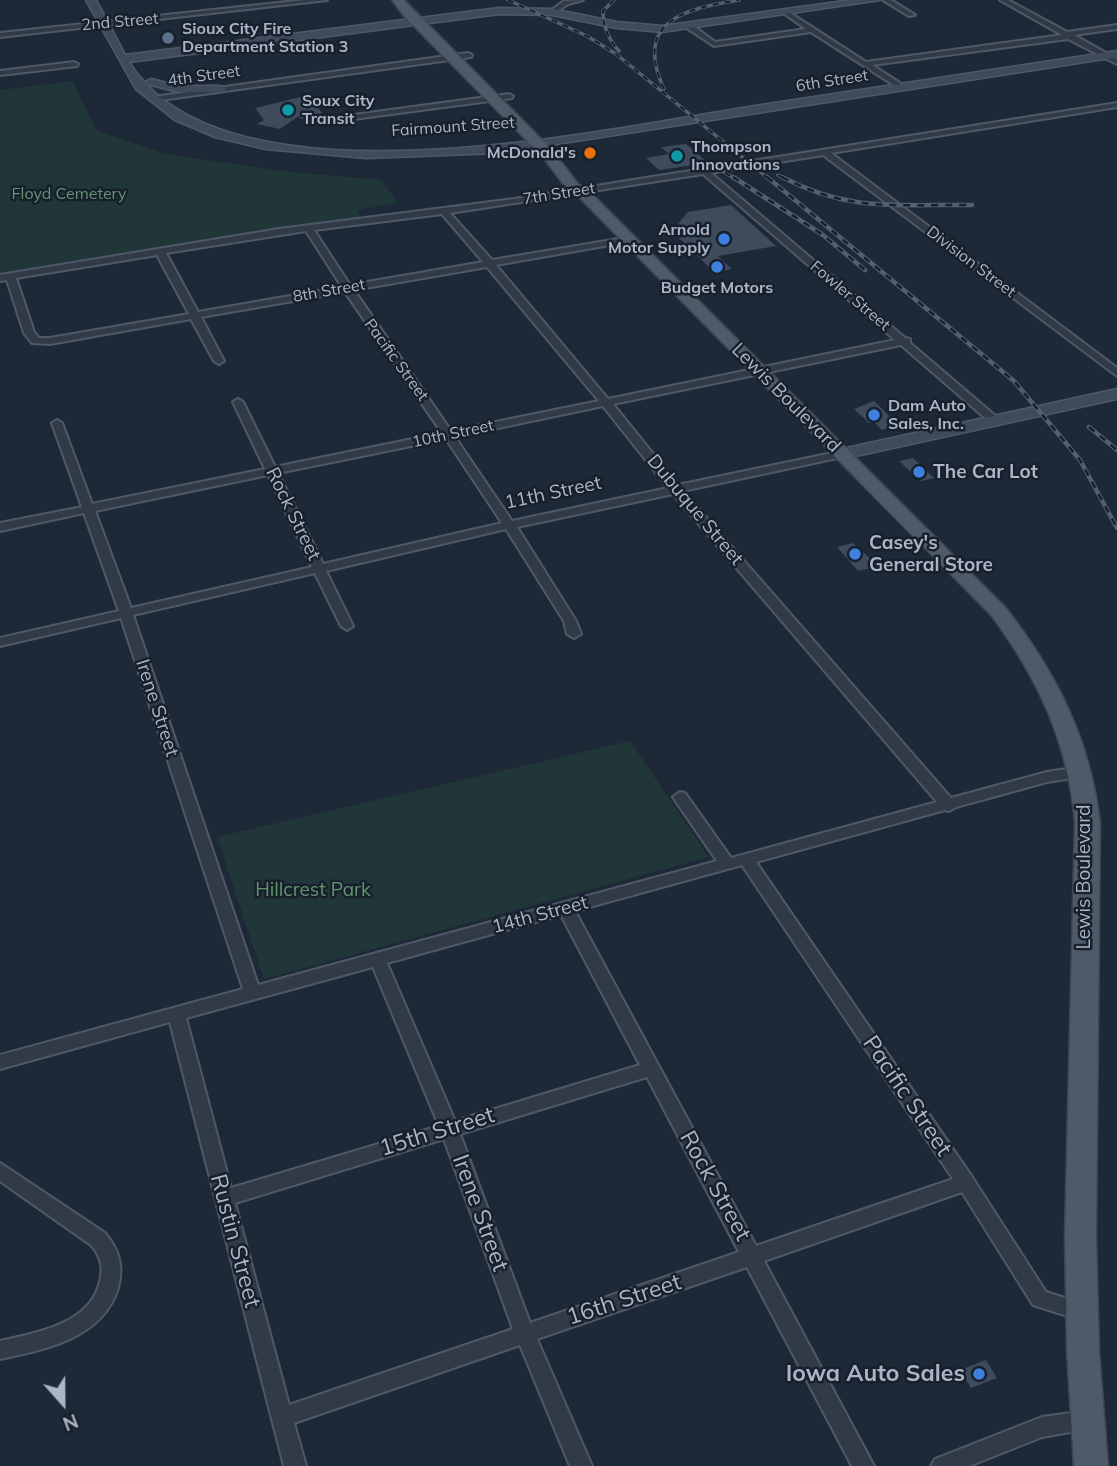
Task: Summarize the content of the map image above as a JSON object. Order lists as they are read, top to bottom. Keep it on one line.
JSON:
{"streets":{"main road":["6th Street","Fairmount Street","Lewis Boulevard","11th Street"],"street":["2nd Street","4th Street","7th Street","Division Street","8th Street","Fowler Street","Pacific Street","10th Street","Dubuque Street","Rock Street","Irene Street","14th Street","15th Street","Rustin Street","16th Street"]},"crossings":[["2nd Street","Fairmount Street"],["4th Street","Fairmount Street"],["4th Street","Lewis Boulevard"],["6th Street","Fairmount Street"],["6th Street","Lewis Boulevard"],["Fairmount Street","Lewis Boulevard"],["7th Street","Division Street"],["7th Street","8th Street"],["7th Street","Fowler Street"],["7th Street","Pacific Street"],["7th Street","Lewis Boulevard"],["7th Street","Dubuque Street"],["8th Street","Pacific Street"],["8th Street","Lewis Boulevard"],["8th Street","Dubuque Street"],["Fowler Street","10th Street"],["Fowler Street","11th Street"],["Pacific Street","Lewis Boulevard"],["Pacific Street","10th Street"],["Pacific Street","11th Street"],["Pacific Street","14th Street"],["Pacific Street","16th Street"],["Lewis Boulevard","10th Street"],["Lewis Boulevard","11th Street"],["Lewis Boulevard","14th Street"],["10th Street","Dubuque Street"],["10th Street","Rock Street"],["10th Street","Irene Street"],["11th Street","Dubuque Street"],["11th Street","Rock Street"],["11th Street","Irene Street"],["Dubuque Street","14th Street"],["Rock Street","14th Street"],["Rock Street","15th Street"],["Rock Street","16th Street"],["Irene Street","14th Street"],["Irene Street","15th Street"],["Irene Street","16th Street"],["14th Street","Rustin Street"],["15th Street","Rustin Street"],["Rustin Street","16th Street"]],"parks":["Floyd Cemetery","Hillcrest Park"],"places":["Sioux City Fire Department Station 3","Soux City Transit","McDonald's","Thompson Innovations","Arnold Motor Supply","Budget Motors","Dam Auto Sales, Inc.","The Car Lot","Casey's General Store","Iowa Auto Sales"],"north":"bottom"}
